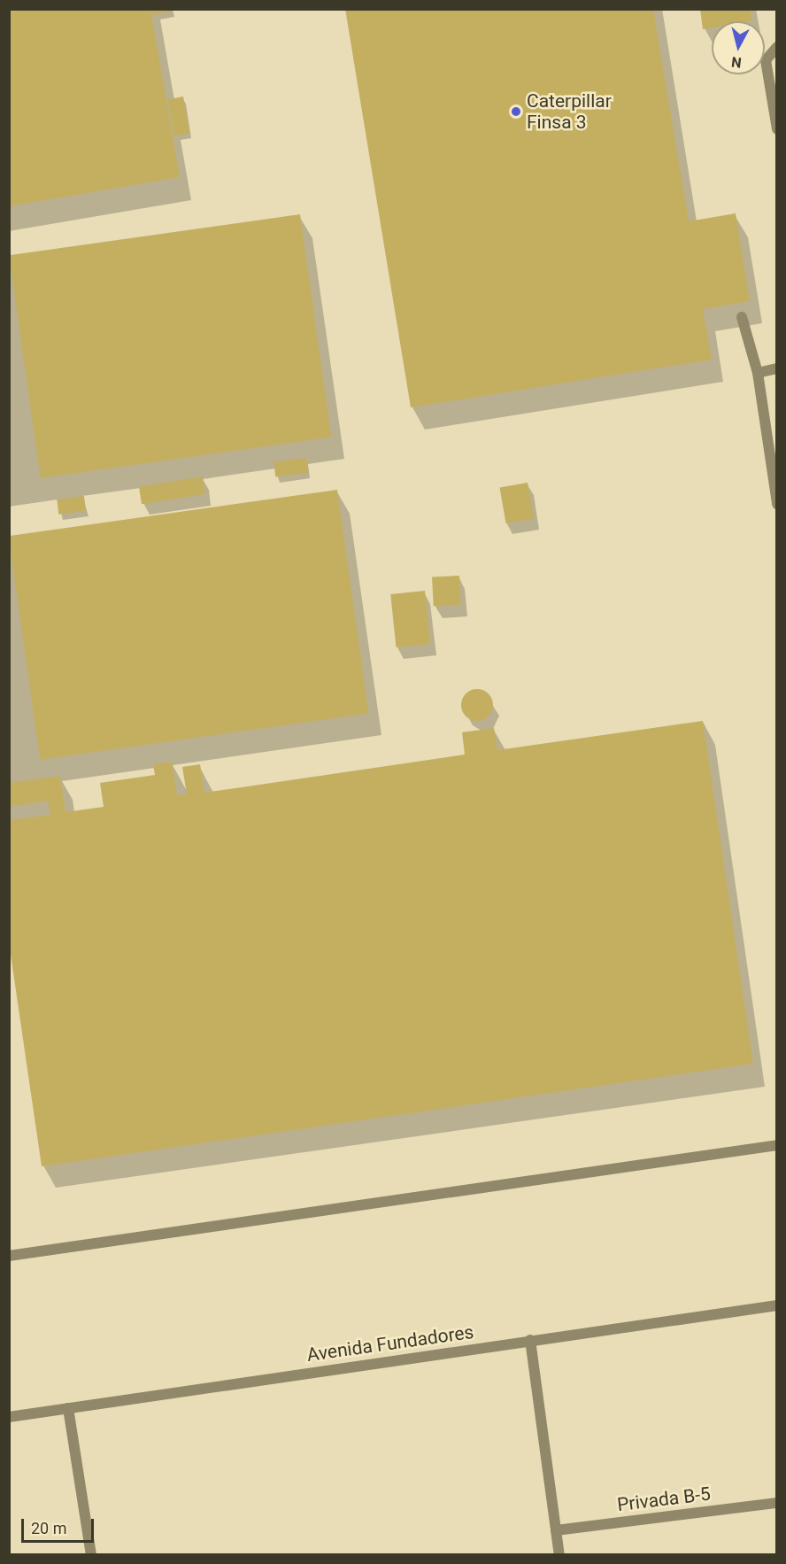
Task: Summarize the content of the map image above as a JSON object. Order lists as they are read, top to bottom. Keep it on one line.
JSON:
{"streets":{"street":["Avenida Fundadores","Privada B-5"]},"places":["Caterpillar Finsa 3"],"scale_bar":"20 m","north":"bottom"}
